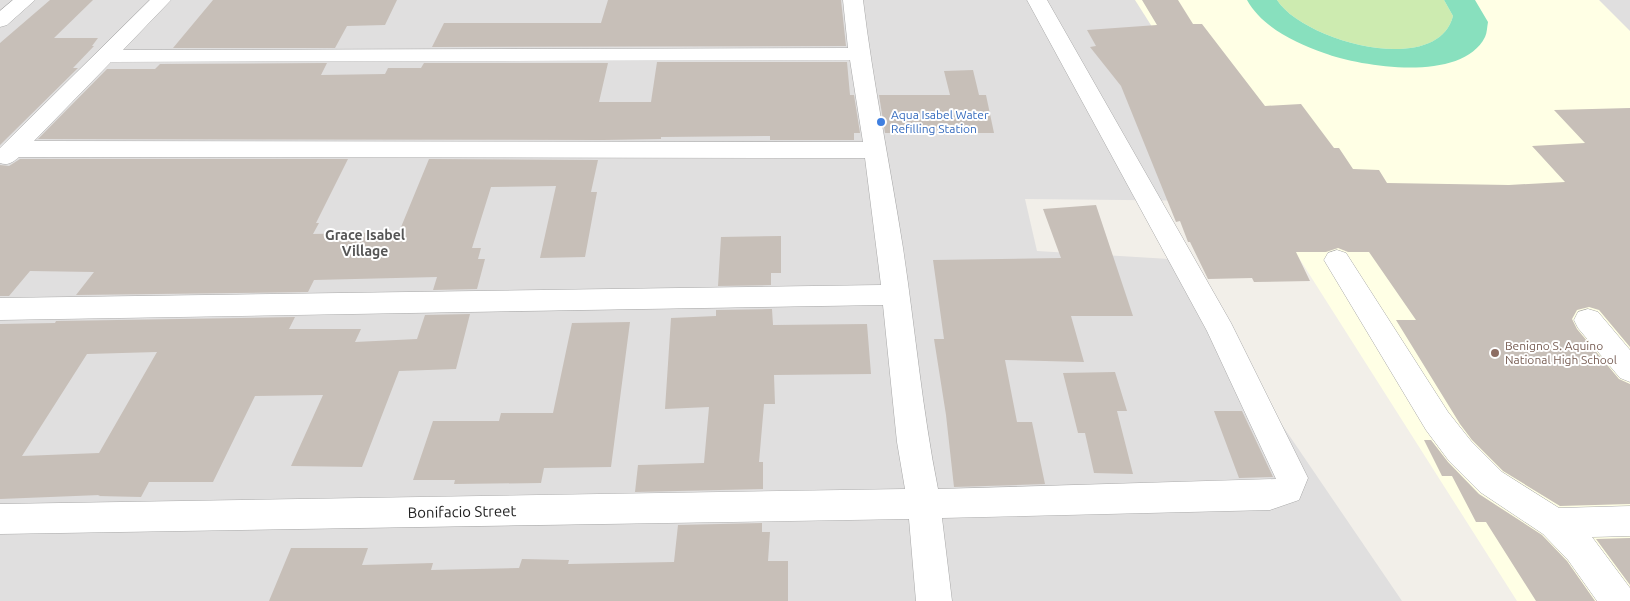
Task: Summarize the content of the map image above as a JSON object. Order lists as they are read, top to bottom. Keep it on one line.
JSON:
{"streets":{"street":["Bonifacio Street"]},"districts":["Grace Isabel Village"],"places":["Aqua Isabel Water Refilling Station","Benigno S. Aquino National High School"]}
